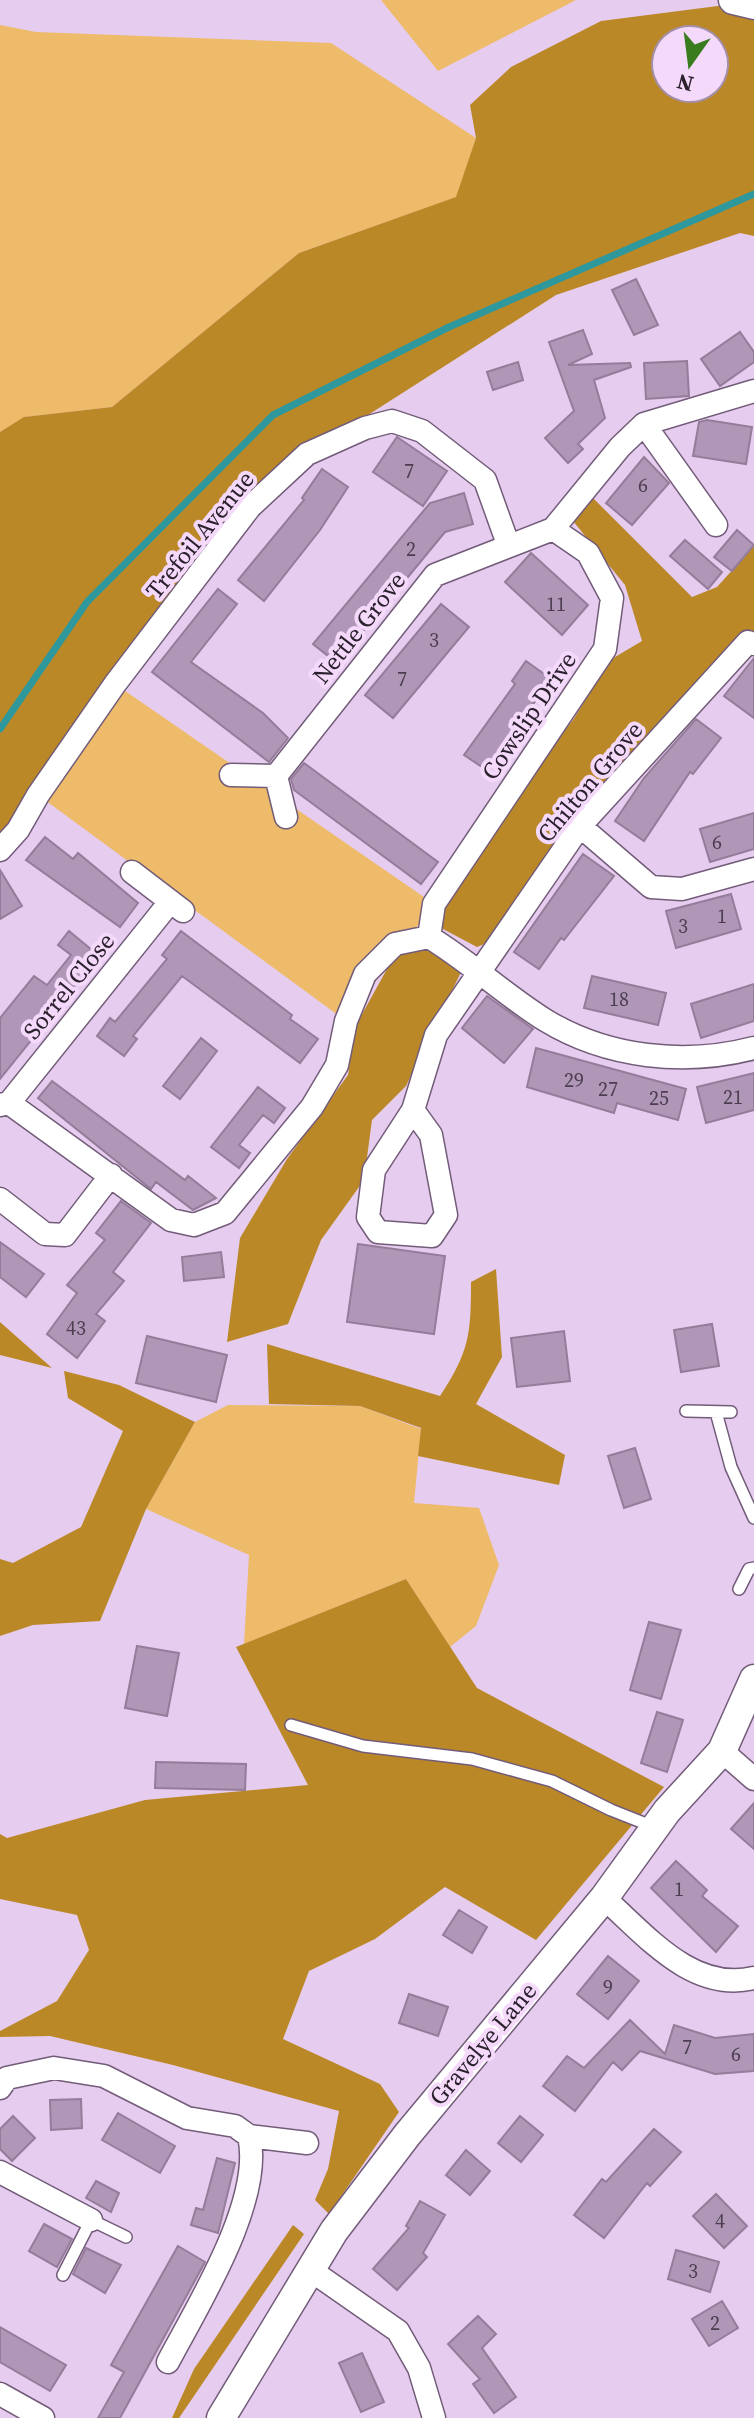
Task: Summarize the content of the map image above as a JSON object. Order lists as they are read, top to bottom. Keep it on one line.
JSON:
{"streets":{"street":["Trefoil Avenue","Nettle Grove","Cowslip Drive","Chilton Grove","Sorrel Close","Gravelye Lane"]},"crossings":[["Trefoil Avenue","Nettle Grove"],["Nettle Grove","Cowslip Drive"]],"house_numbers":["7","6","2","11","3","7","6","1","3","18","29","27","21","25","43","1","9","7","6","4","3","2"],"north":"bottom"}
